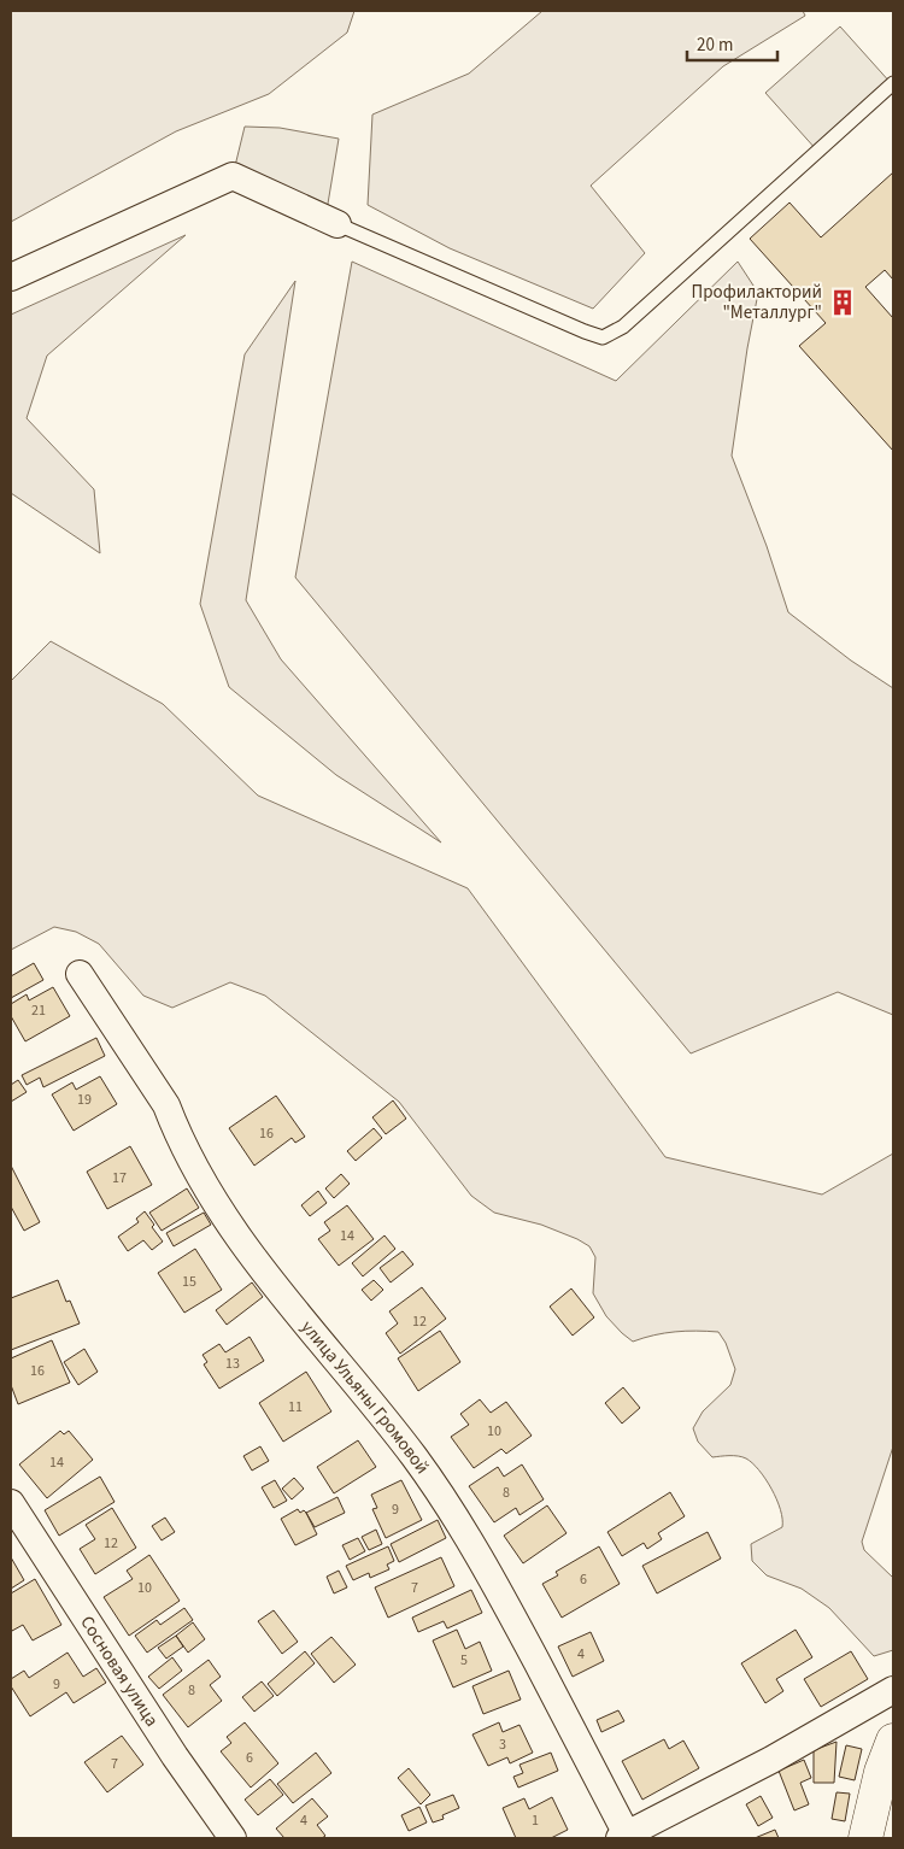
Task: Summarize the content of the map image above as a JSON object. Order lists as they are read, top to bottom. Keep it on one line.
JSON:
{"streets":{"street":["улица Ульяны Громовой","Сосновая улица"]},"places":{"building":["Профилакторий \"Металлург\""]},"house_numbers":["21","19","16","17","14","15","12","13","16","11","10","14","8","9","12","6","10","7","4","5","9","8","3","6","7","4","1"],"scale_bar":"20 m"}
